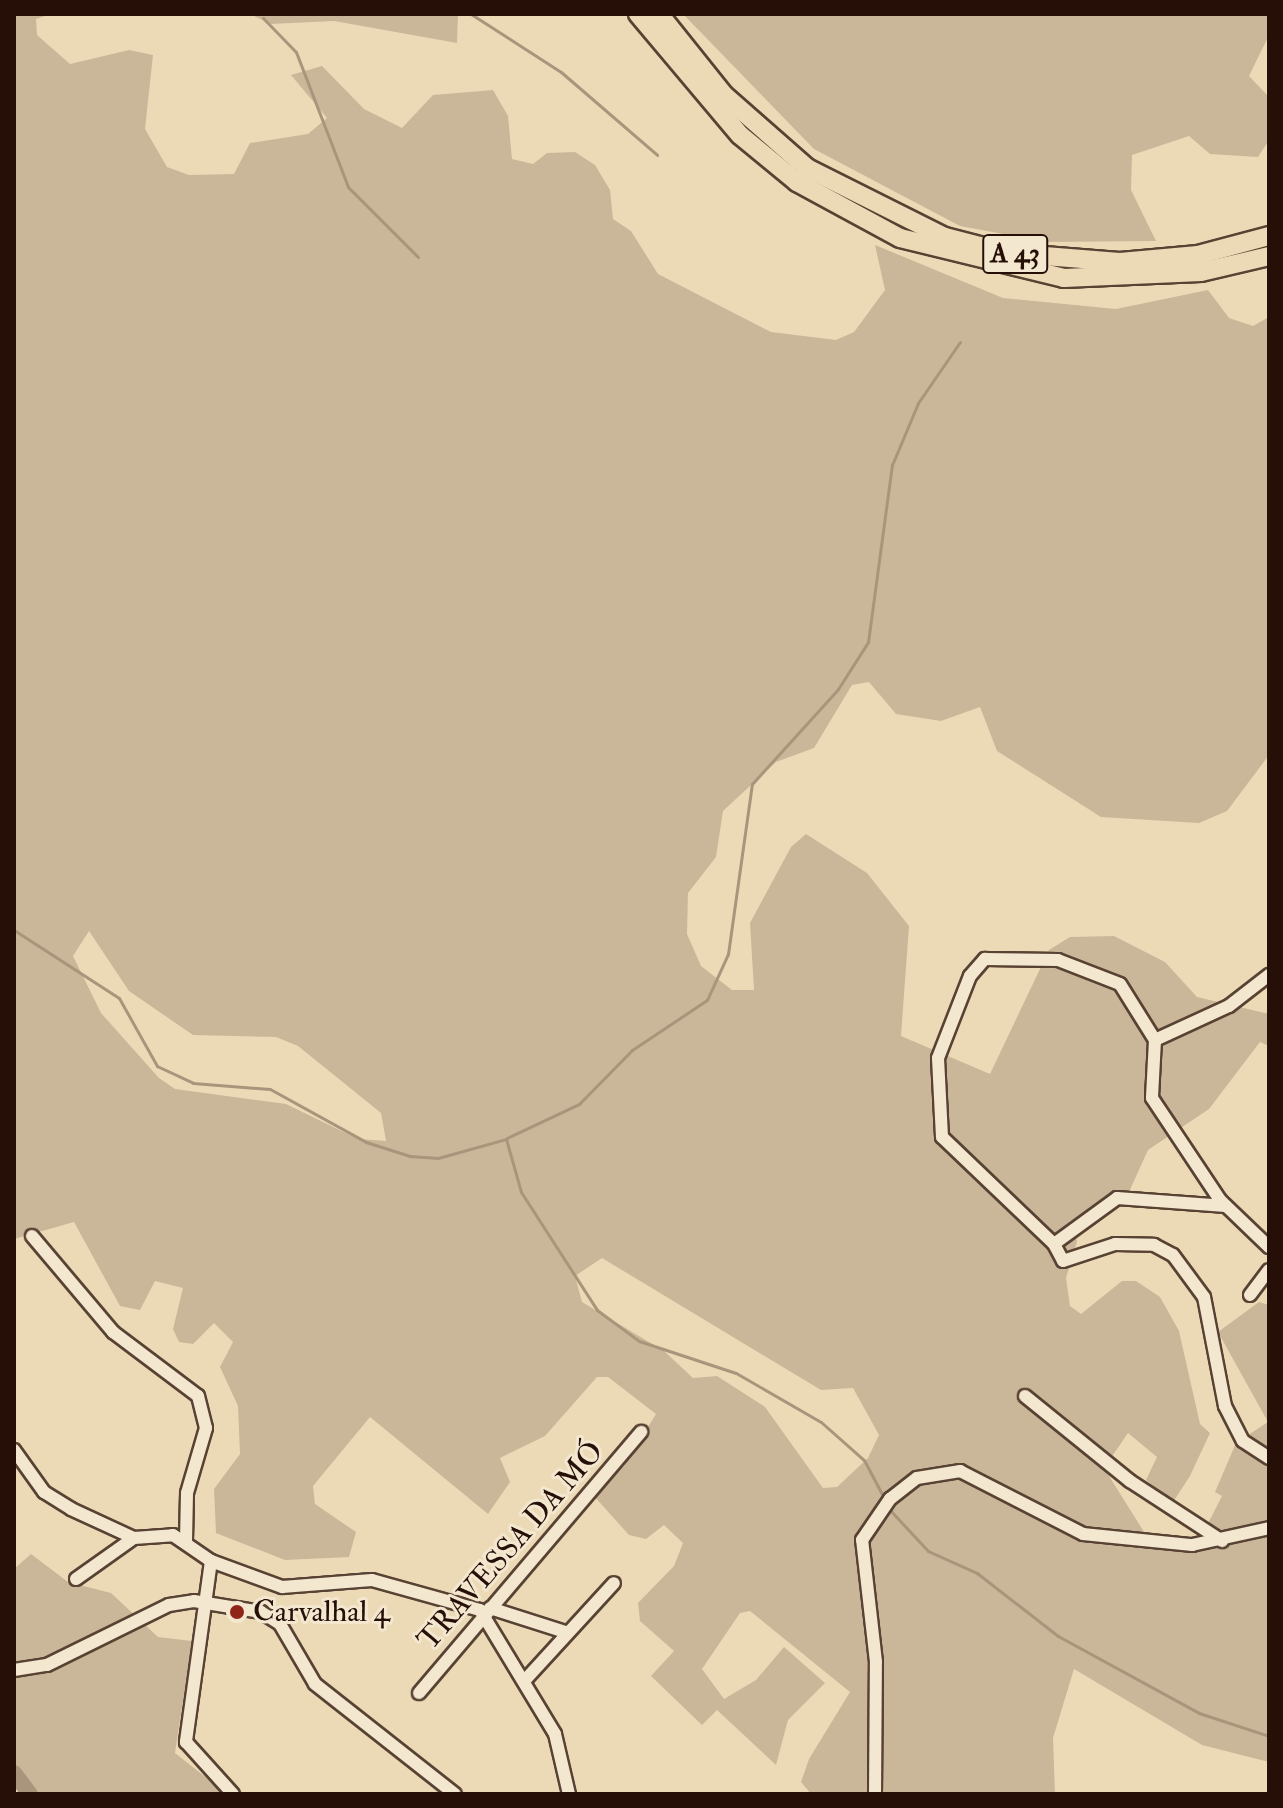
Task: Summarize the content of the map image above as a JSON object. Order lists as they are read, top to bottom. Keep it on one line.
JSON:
{"streets":{"highway":["A 43"],"street":["TRAVESSA DA MÓ"]},"places":["Carvalhal 4"]}
